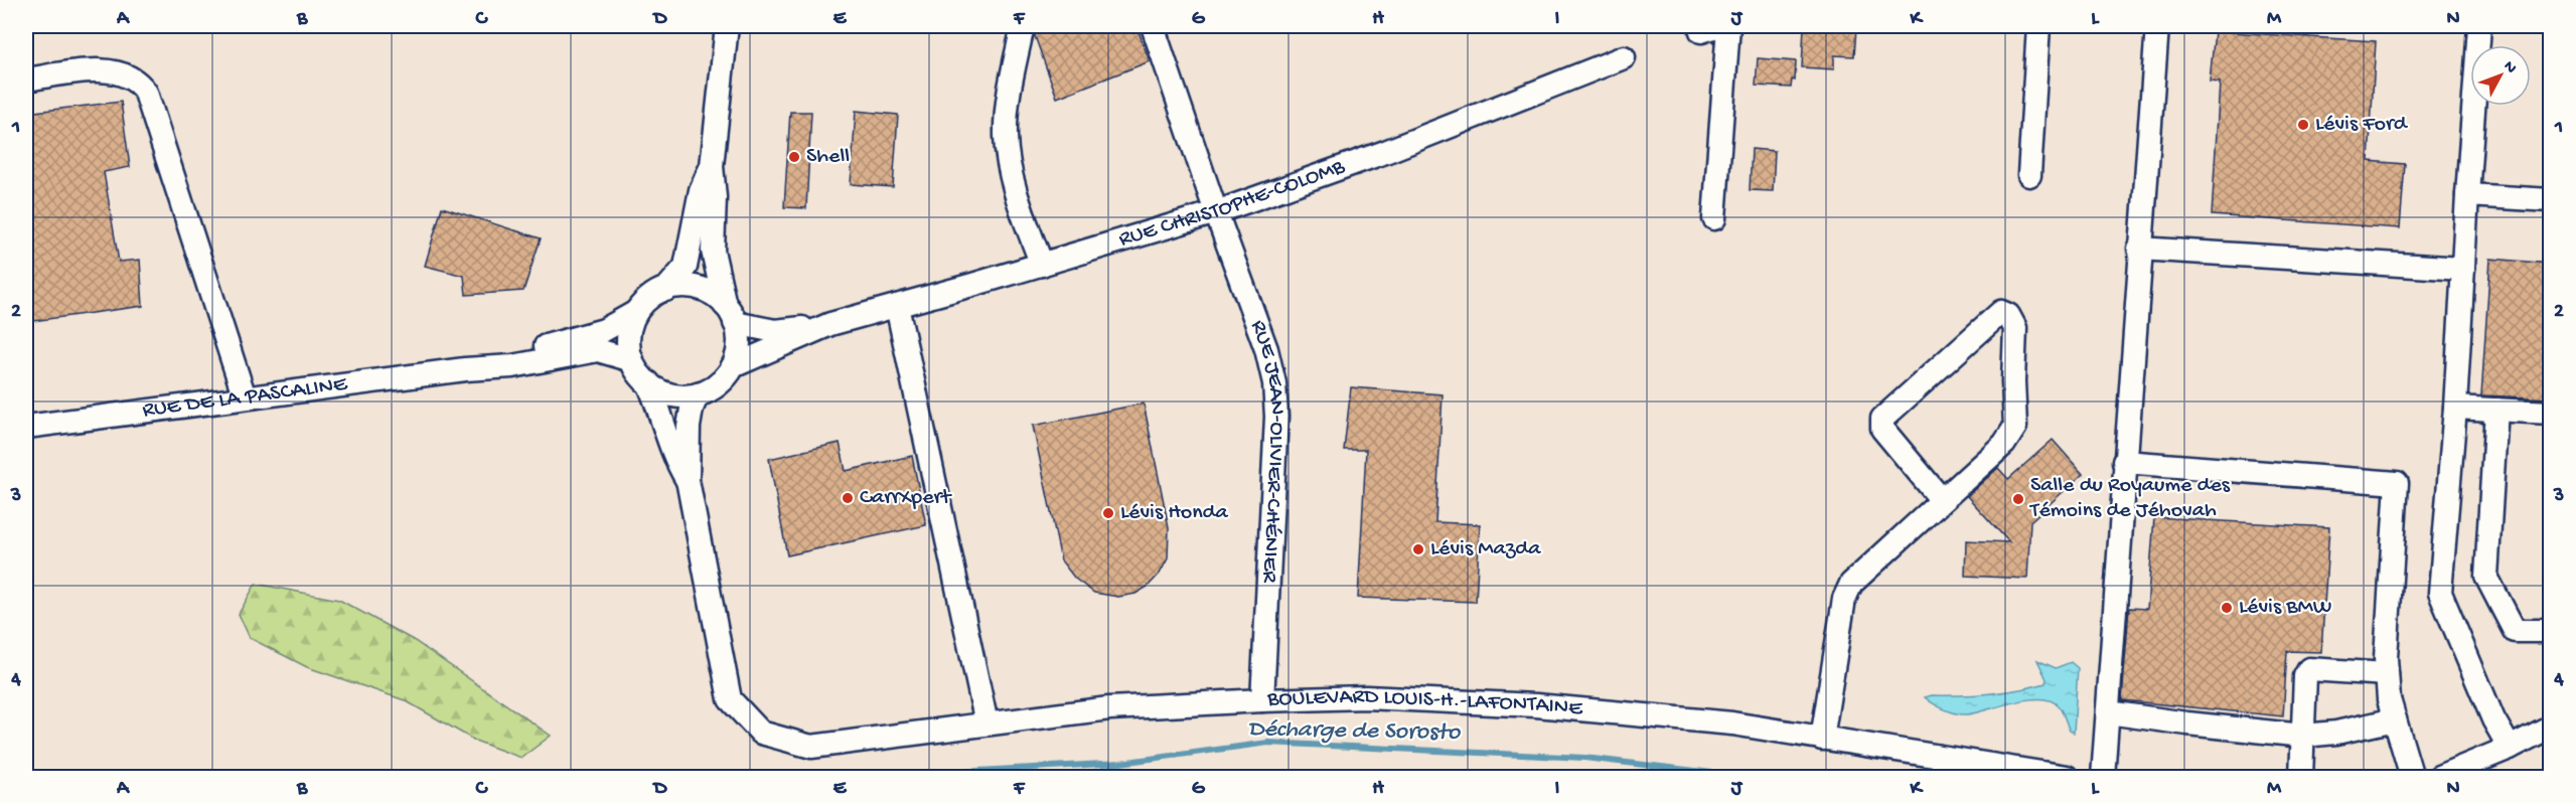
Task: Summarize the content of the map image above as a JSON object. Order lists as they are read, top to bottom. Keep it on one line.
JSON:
{"streets":{"street":["RUE CHRISTOPHE-COLOMB","RUE DE LA PASCALINE","RUE JEAN-OLIVIER-CHÉNIER","BOULEVARD LOUIS-H.-LAFONTAINE"]},"crossings":[["RUE CHRISTOPHE-COLOMB","RUE DE LA PASCALINE"],["RUE CHRISTOPHE-COLOMB","RUE JEAN-OLIVIER-CHÉNIER"],["RUE CHRISTOPHE-COLOMB","BOULEVARD LOUIS-H.-LAFONTAINE"],["RUE DE LA PASCALINE","BOULEVARD LOUIS-H.-LAFONTAINE"],["RUE JEAN-OLIVIER-CHÉNIER","BOULEVARD LOUIS-H.-LAFONTAINE"]],"water":["Décharge de Sorosto"],"places":["Lévis Ford","Shell","CarrXpert","Salle du Royaume des Témoins de Jéhovah","Lévis Honda","Lévis Mazda","Lévis BMW"],"north":"top right","grid":{"columns":["A","B","C","D","E","F","G","H","I","J","K","L","M","N"],"rows":["1","2","3","4"]}}
